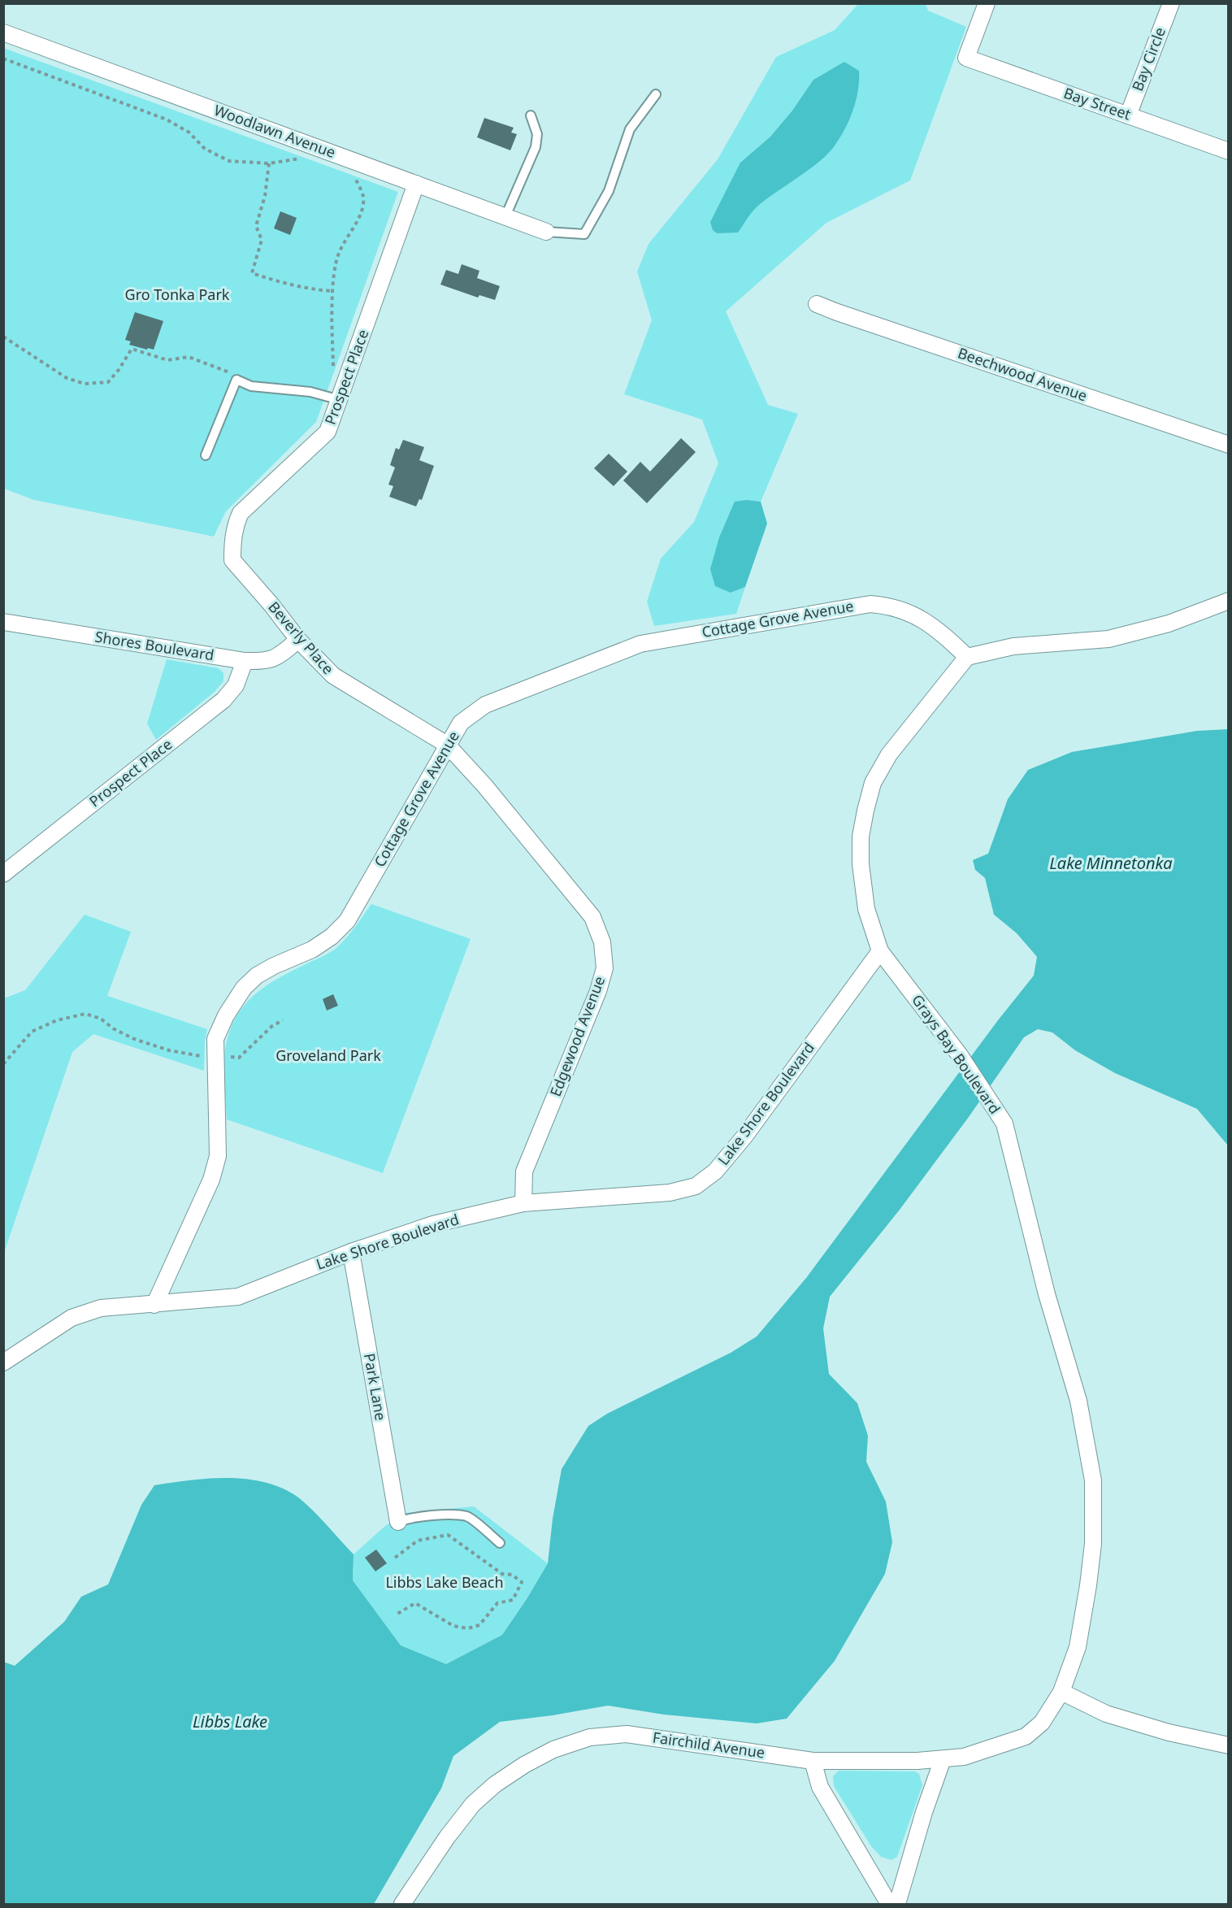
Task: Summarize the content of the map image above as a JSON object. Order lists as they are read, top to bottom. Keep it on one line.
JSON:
{"streets":{"street":["Bay Circle","Bay Street","Woodlawn Avenue","Beechwood Avenue","Prospect Place","Cottage Grove Avenue","Beverly Place","Shores Boulevard","Edgewood Avenue","Grays Bay Boulevard","Lake Shore Boulevard","Park Lane","Fairchild Avenue"]},"crossings":[["Bay Circle","Bay Street"],["Woodlawn Avenue","Prospect Place"],["Prospect Place","Beverly Place"],["Prospect Place","Shores Boulevard"],["Cottage Grove Avenue","Beverly Place"],["Cottage Grove Avenue","Edgewood Avenue"],["Cottage Grove Avenue","Grays Bay Boulevard"],["Cottage Grove Avenue","Lake Shore Boulevard"],["Beverly Place","Shores Boulevard"],["Beverly Place","Edgewood Avenue"],["Edgewood Avenue","Lake Shore Boulevard"],["Grays Bay Boulevard","Lake Shore Boulevard"],["Grays Bay Boulevard","Fairchild Avenue"],["Lake Shore Boulevard","Park Lane"]],"water":["Lake Minnetonka","Libbs Lake"],"parks":["Gro Tonka Park","Groveland Park","Libbs Lake Beach"]}
